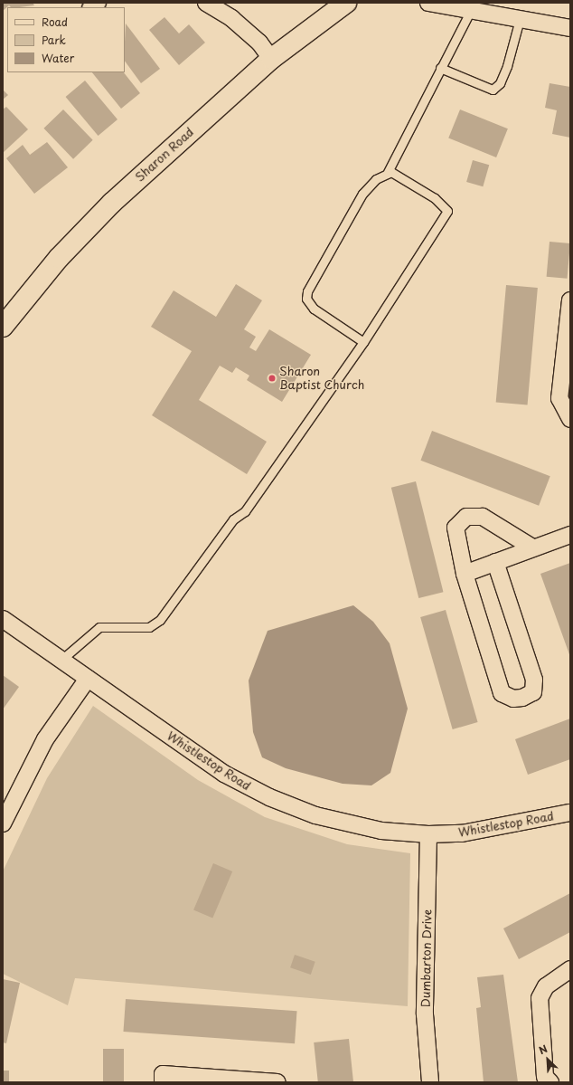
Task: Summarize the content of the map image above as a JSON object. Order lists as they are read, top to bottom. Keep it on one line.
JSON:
{"streets":{"main road":["Sharon Road"],"street":["Whistlestop Road","Dumbarton Drive"]},"crossings":[["Whistlestop Road","Dumbarton Drive"]],"places":["Sharon Baptist Church"],"legend":["Road","Park","Water"],"north":"top left"}
